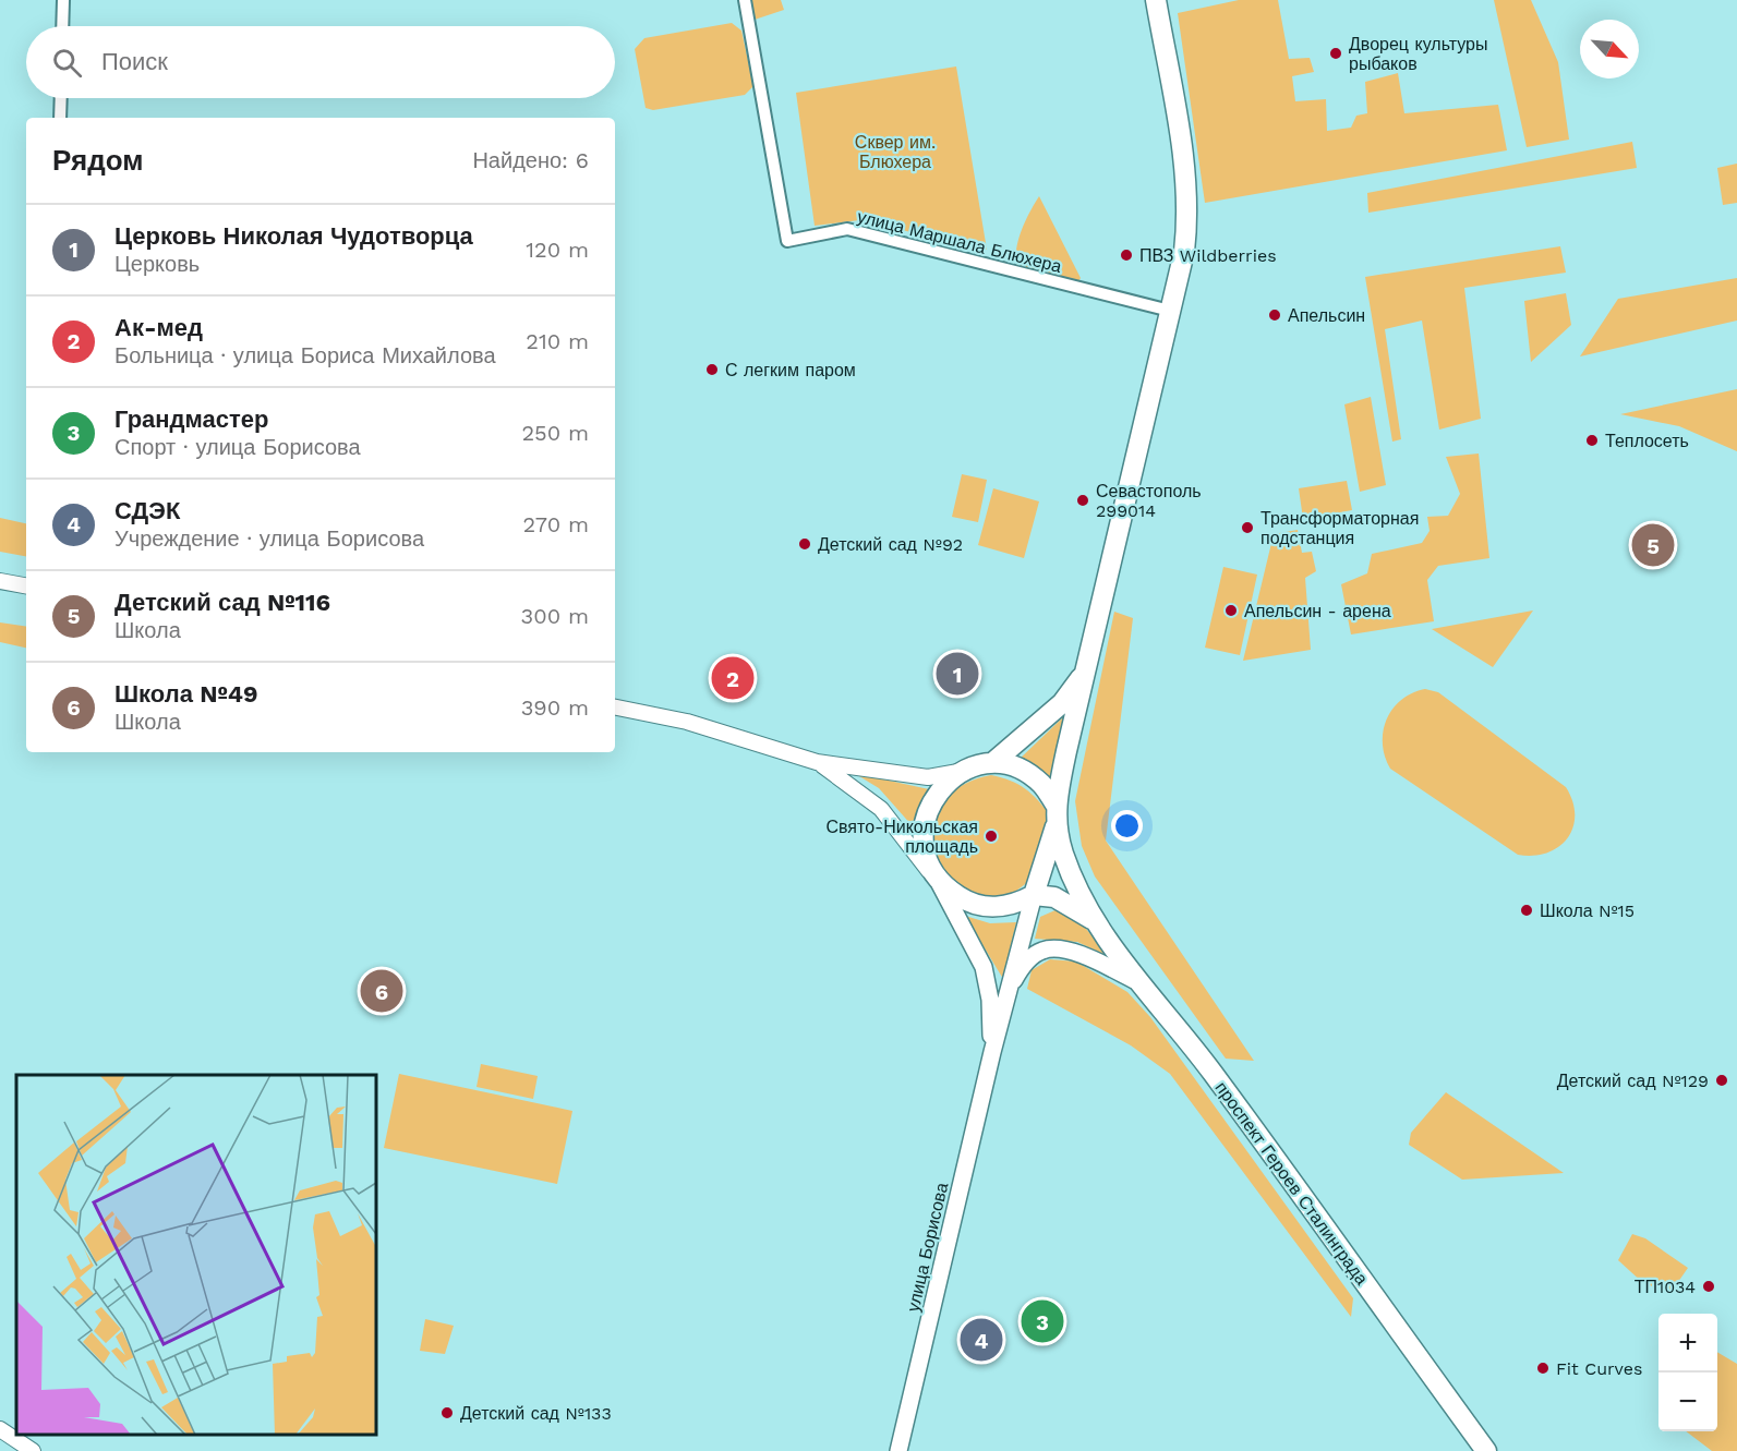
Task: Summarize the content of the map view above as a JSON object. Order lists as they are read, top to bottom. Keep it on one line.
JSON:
{"streets":{"main road":["проспект Героев Сталинграда","улица Борисова"],"street":["улица Маршала Блюхера"]},"crossings":[["улица Маршала Блюхера","проспект Героев Сталинграда"],["проспект Героев Сталинграда","улица Борисова"]],"parks":["Сквер им. Блюхера"],"places":["Дворец культуры рыбаков","ПВЗ Wildberries","Апельсин","С легким паром","Теплосеть","Севастополь 299014","Трансформаторная подстанция","Детский сад №92","Апельсин - арена","Свято-Никольская площадь","Школа №15","Детский сад №129","ТП1034","Fit Curves","Детский сад №133"],"north":"bottom right","page":{"search":"Поиск","heading":["Рядом","Найдено: 6"],"list":[{"mark":"1","name":"Церковь Николая Чудотворца","note":"Церковь","value":"120 m"},{"mark":"2","name":"Ак-мед","note":"Больница · улица Бориса Михайлова","value":"210 m"},{"mark":"3","name":"Грандмастер","note":"Спорт · улица Борисова","value":"250 m"},{"mark":"4","name":"СДЭК","note":"Учреждение · улица Борисова","value":"270 m"},{"mark":"5","name":"Детский сад №116","note":"Школа","value":"300 m"},{"mark":"6","name":"Школа №49","note":"Школа","value":"390 m"}],"pins":["5","1","2","6","3","4"],"map_buttons":["+","−"]}}
